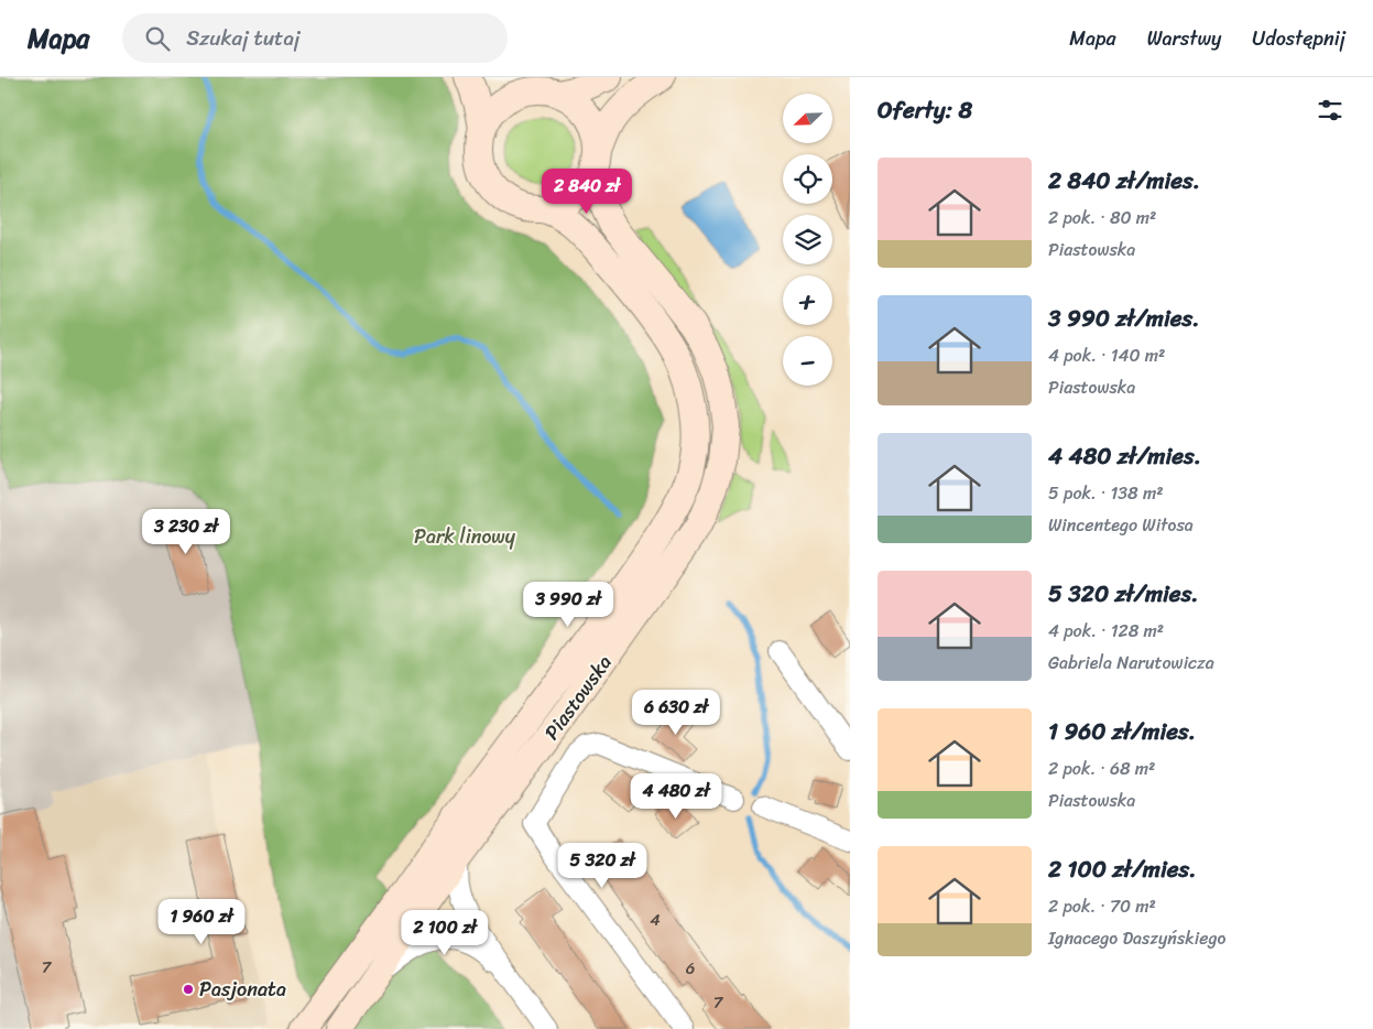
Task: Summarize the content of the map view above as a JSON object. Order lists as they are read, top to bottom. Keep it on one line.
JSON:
{"streets":{"main road":["Piastowska"]},"parks":["Park linowy"],"places":["Pasjonata"],"house_numbers":["4","7","6","7"],"north":"bottom left","page":{"header":"Mapa","search":"Szukaj tutaj","nav":["Mapa","Warstwy","Udostępnij"],"heading":"Oferty: 8","map_buttons":["+","−"],"list":[{"name":"2 840 zł/mies.","note":"2 pok. · 80 m² · Piastowska"},{"name":"3 990 zł/mies.","note":"4 pok. · 140 m² · Piastowska"},{"name":"4 480 zł/mies.","note":"5 pok. · 138 m² · Wincentego Witosa"},{"name":"5 320 zł/mies.","note":"4 pok. · 128 m² · Gabriela Narutowicza"},{"name":"1 960 zł/mies.","note":"2 pok. · 68 m² · Piastowska"},{"name":"2 100 zł/mies.","note":"2 pok. · 70 m² · Ignacego Daszyńskiego"}],"price":["2 840 zł","3 230 zł","3 990 zł","6 630 zł","4 480 zł","5 320 zł","1 960 zł","2 100 zł"]}}
